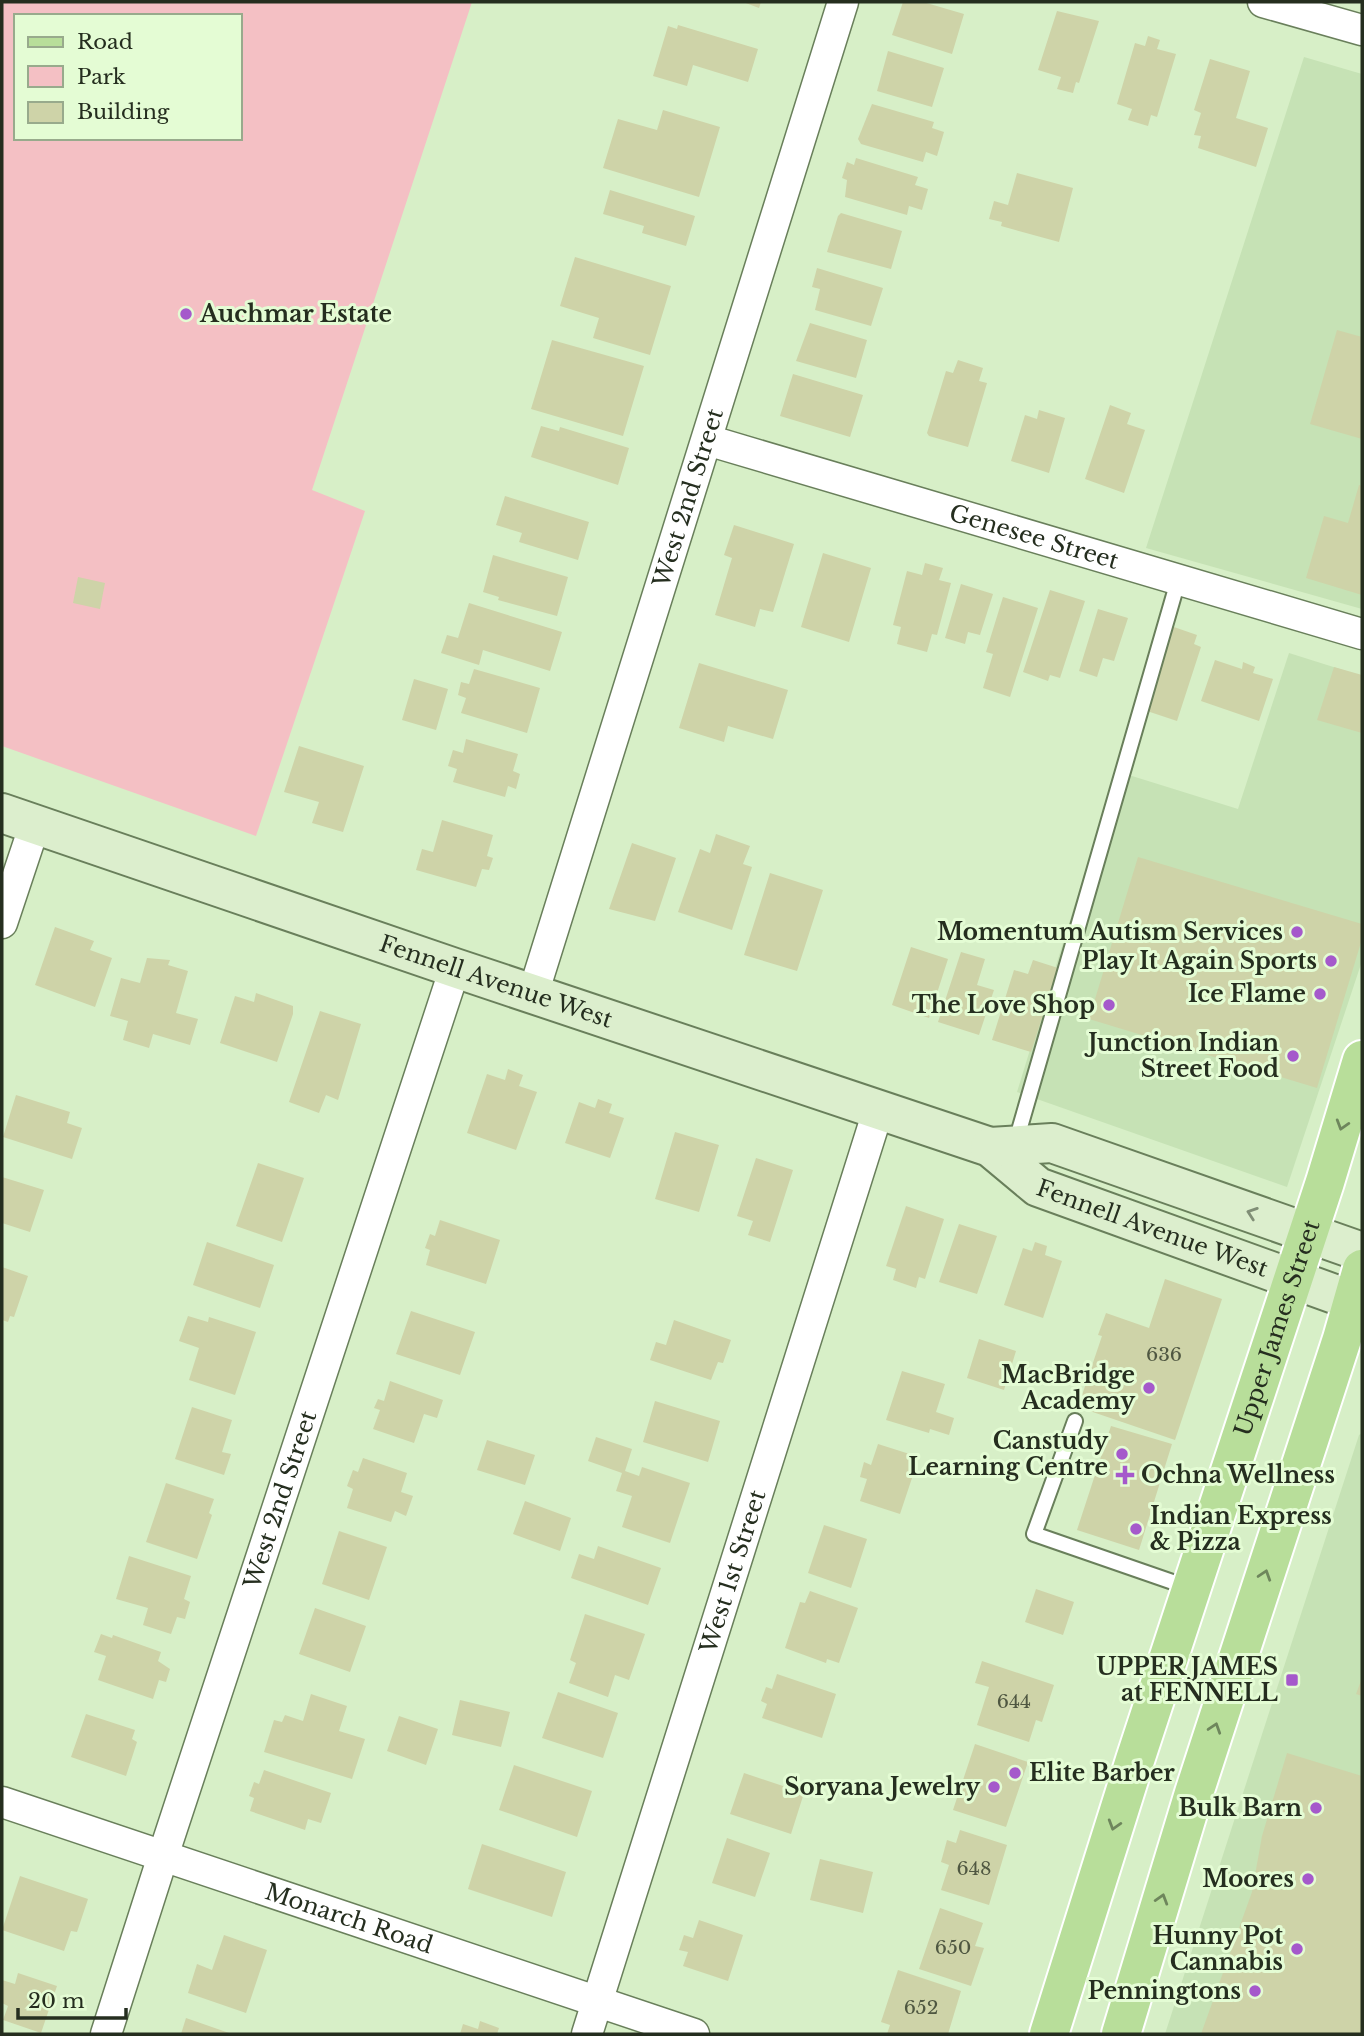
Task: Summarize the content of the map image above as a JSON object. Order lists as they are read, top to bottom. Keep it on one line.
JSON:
{"streets":{"main road":["Fennell Avenue West","Upper James Street"],"street":["West 2nd Street","Genesee Street","West 1st Street","Monarch Road"]},"crossings":[["West 2nd Street","Genesee Street"],["West 2nd Street","Fennell Avenue West"],["West 2nd Street","Monarch Road"],["Fennell Avenue West","Upper James Street"],["Fennell Avenue West","West 1st Street"],["West 1st Street","Monarch Road"]],"places":{"other":["Auchmar Estate","Momentum Autism Services","Play It Again Sports","Ice Flame","The Love Shop","Junction Indian Street Food","MacBridge Academy","Canstudy Learning Centre","Indian Express & Pizza","Elite Barber","Soryana Jewelry","Bulk Barn","Moores","Hunny Pot Cannabis","Penningtons"],"health":["Ochna Wellness"],"transit":["UPPER JAMES at FENNELL"]},"house_numbers":["636","644","648","650","652"],"legend":["Road","Park","Building"],"scale_bar":"20 m"}
